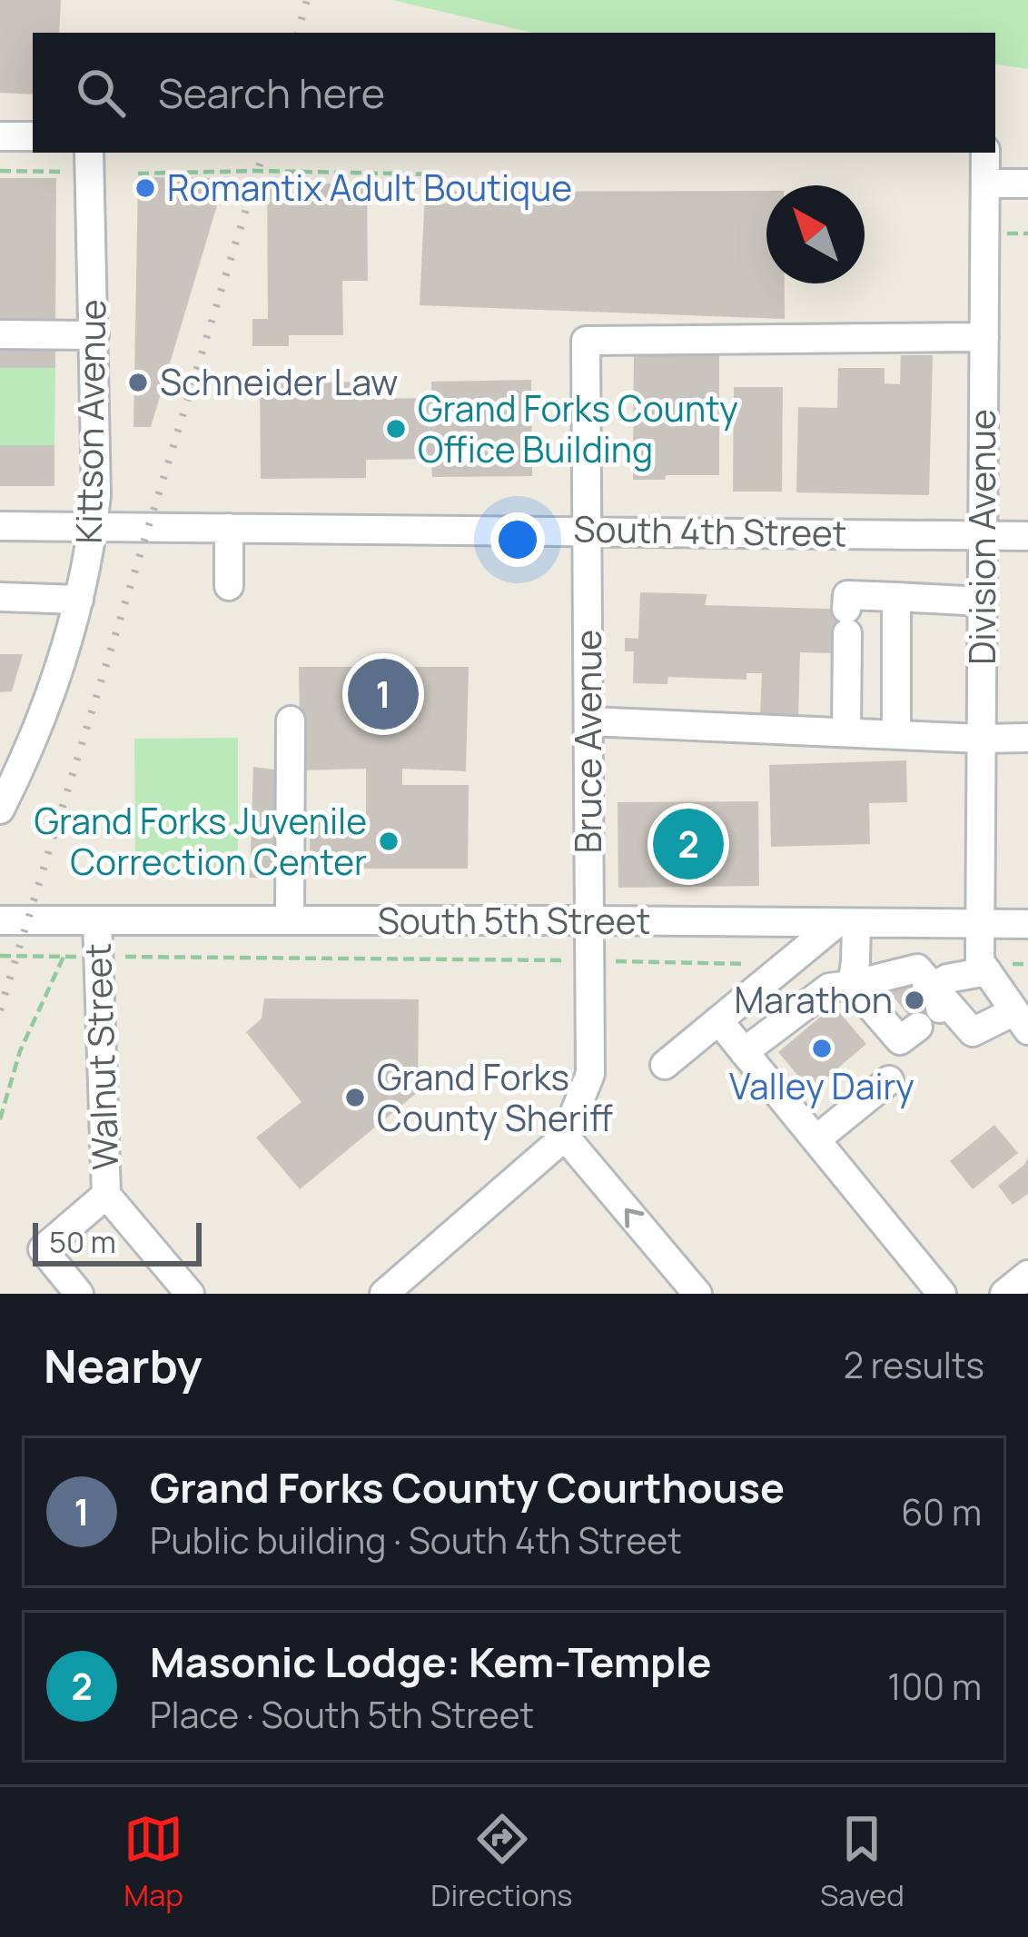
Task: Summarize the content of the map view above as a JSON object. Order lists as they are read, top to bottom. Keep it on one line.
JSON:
{"streets":{"street":["Kittson Avenue","South 4th Street","Division Avenue","Bruce Avenue","South 5th Street","Walnut Street"]},"crossings":[["Kittson Avenue","South 4th Street"],["South 4th Street","Division Avenue"],["South 4th Street","Bruce Avenue"],["Division Avenue","Bruce Avenue"],["Division Avenue","South 5th Street"],["Bruce Avenue","South 5th Street"],["South 5th Street","Walnut Street"]],"places":["Romantix Adult Boutique","Schneider Law","Grand Forks County Office Building","Grand Forks Juvenile Correction Center","Marathon","Valley Dairy","Grand Forks County Sheriff"],"scale_bar":"50 m","north":"top left","page":{"search":"Search here","pins":["1","2"],"scale":"50 m","heading":["Nearby","2 results"],"list":[{"mark":"1","name":"Grand Forks County Courthouse","note":"Public building · South 4th Street","value":"60 m"},{"mark":"2","name":"Masonic Lodge: Kem-Temple","note":"Place · South 5th Street","value":"100 m"}],"nav":["Map","Directions","Saved"]}}
